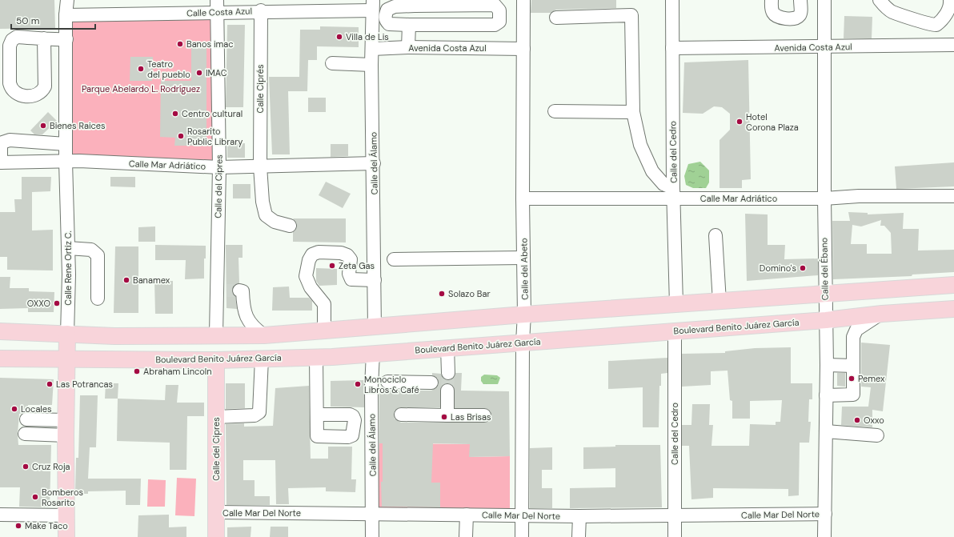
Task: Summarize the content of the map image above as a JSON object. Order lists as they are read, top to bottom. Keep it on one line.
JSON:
{"streets":{"main road":["Calle del Cipres","Calle Rene Ortiz C.","Boulevard Benito Juárez García"],"street":["Calle Costa Azul","Avenida Costa Azul","Calle Ciprés","Calle del Cedro","Calle del Álamo","Calle Mar Adriático","Calle del Abeto","Calle del Ébano","Calle Mar Del Norte"]},"crossings":[["Calle Costa Azul","Calle Ciprés"],["Calle Costa Azul","Calle del Álamo"],["Calle Costa Azul","Calle del Cipres"],["Calle Costa Azul","Calle Rene Ortiz C."],["Avenida Costa Azul","Calle del Cedro"],["Avenida Costa Azul","Calle del Álamo"],["Avenida Costa Azul","Calle del Abeto"],["Avenida Costa Azul","Calle del Ébano"],["Calle Ciprés","Calle Mar Adriático"],["Calle del Cedro","Calle Mar Adriático"],["Calle del Cedro","Boulevard Benito Juárez García"],["Calle del Cedro","Calle Mar Del Norte"],["Calle del Álamo","Calle Mar Adriático"],["Calle del Álamo","Boulevard Benito Juárez García"],["Calle del Álamo","Calle Mar Del Norte"],["Calle Mar Adriático","Calle del Cipres"],["Calle Mar Adriático","Calle Rene Ortiz C."],["Calle Mar Adriático","Calle del Abeto"],["Calle Mar Adriático","Calle del Ébano"],["Calle del Cipres","Boulevard Benito Juárez García"],["Calle del Cipres","Calle Mar Del Norte"],["Calle Rene Ortiz C.","Boulevard Benito Juárez García"],["Calle del Abeto","Boulevard Benito Juárez García"],["Calle del Abeto","Calle Mar Del Norte"],["Calle del Ébano","Boulevard Benito Juárez García"],["Calle del Ébano","Calle Mar Del Norte"]],"parks":["Parque Abelardo L. Rodríguez"],"places":["Villa de Lis","Banos imac","Teatro del pueblo","IMAC","Centro cultural","Hotel Corona Plaza","Bienes Raices","Rosarito Public Library","Zeta Gas","Domino's","Banamex","Solazo Bar","OXXO","Abraham Lincoln","Pemex","Las Potrancas","Monociclo Libros & Café","Locales","Las Brisas","Oxxo","Cruz Roja","Bomberos Rosarito","Make Taco"],"scale_bar":"50 m"}
